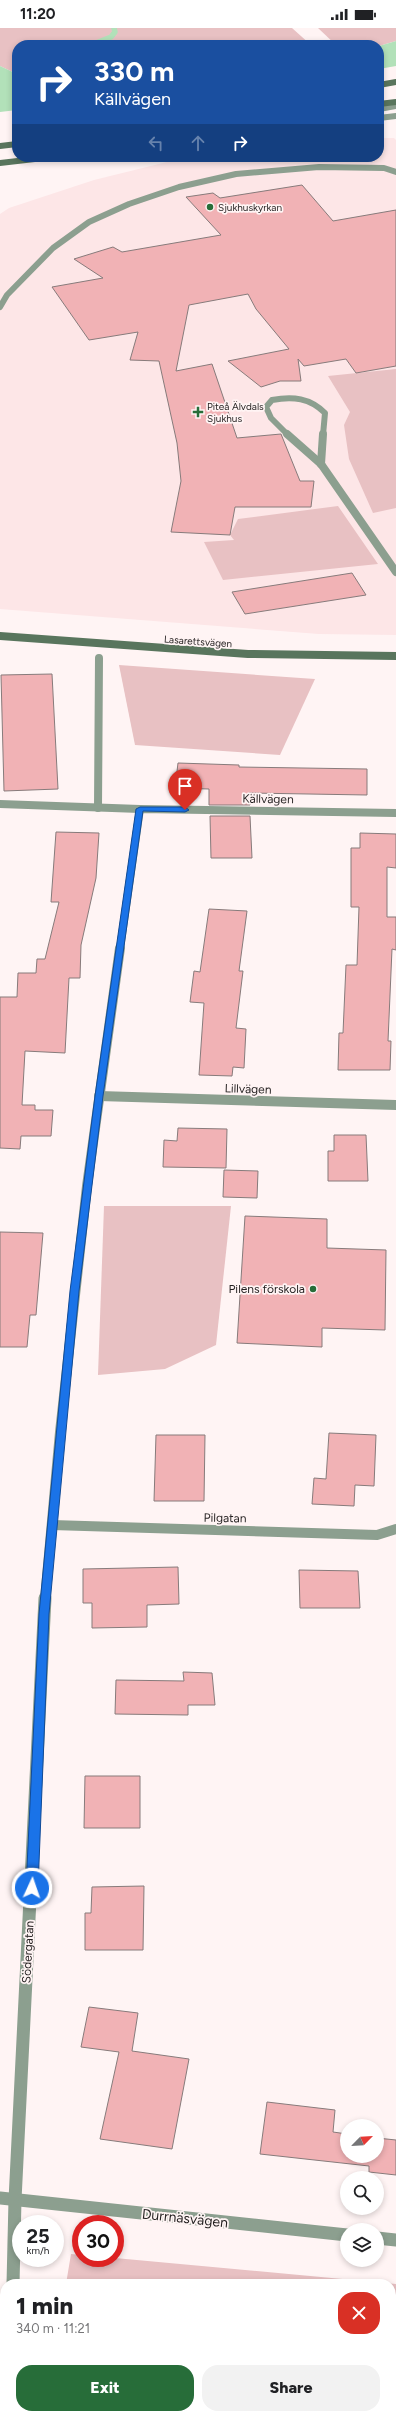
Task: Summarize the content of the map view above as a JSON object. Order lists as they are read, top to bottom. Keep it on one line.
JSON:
{"streets":{"street":["Lasarettsvägen","Källvägen","Lillvägen","Pilgatan","Södergatan","Durrnäsvägen"]},"crossings":[["Källvägen","Södergatan"],["Lillvägen","Södergatan"],["Pilgatan","Södergatan"],["Södergatan","Durrnäsvägen"]],"places":{"other":["Sjukhuskyrkan","Pilens förskola"],"health":["Piteå Älvdals Sjukhus"]},"north":"top right","page":{"status":"11:20","turn":["330 m","Källvägen"],"speed":"25 km/h","limit":"30","heading":["1 min","340 m · 11:21"],"buttons":["Exit","Share"]}}
